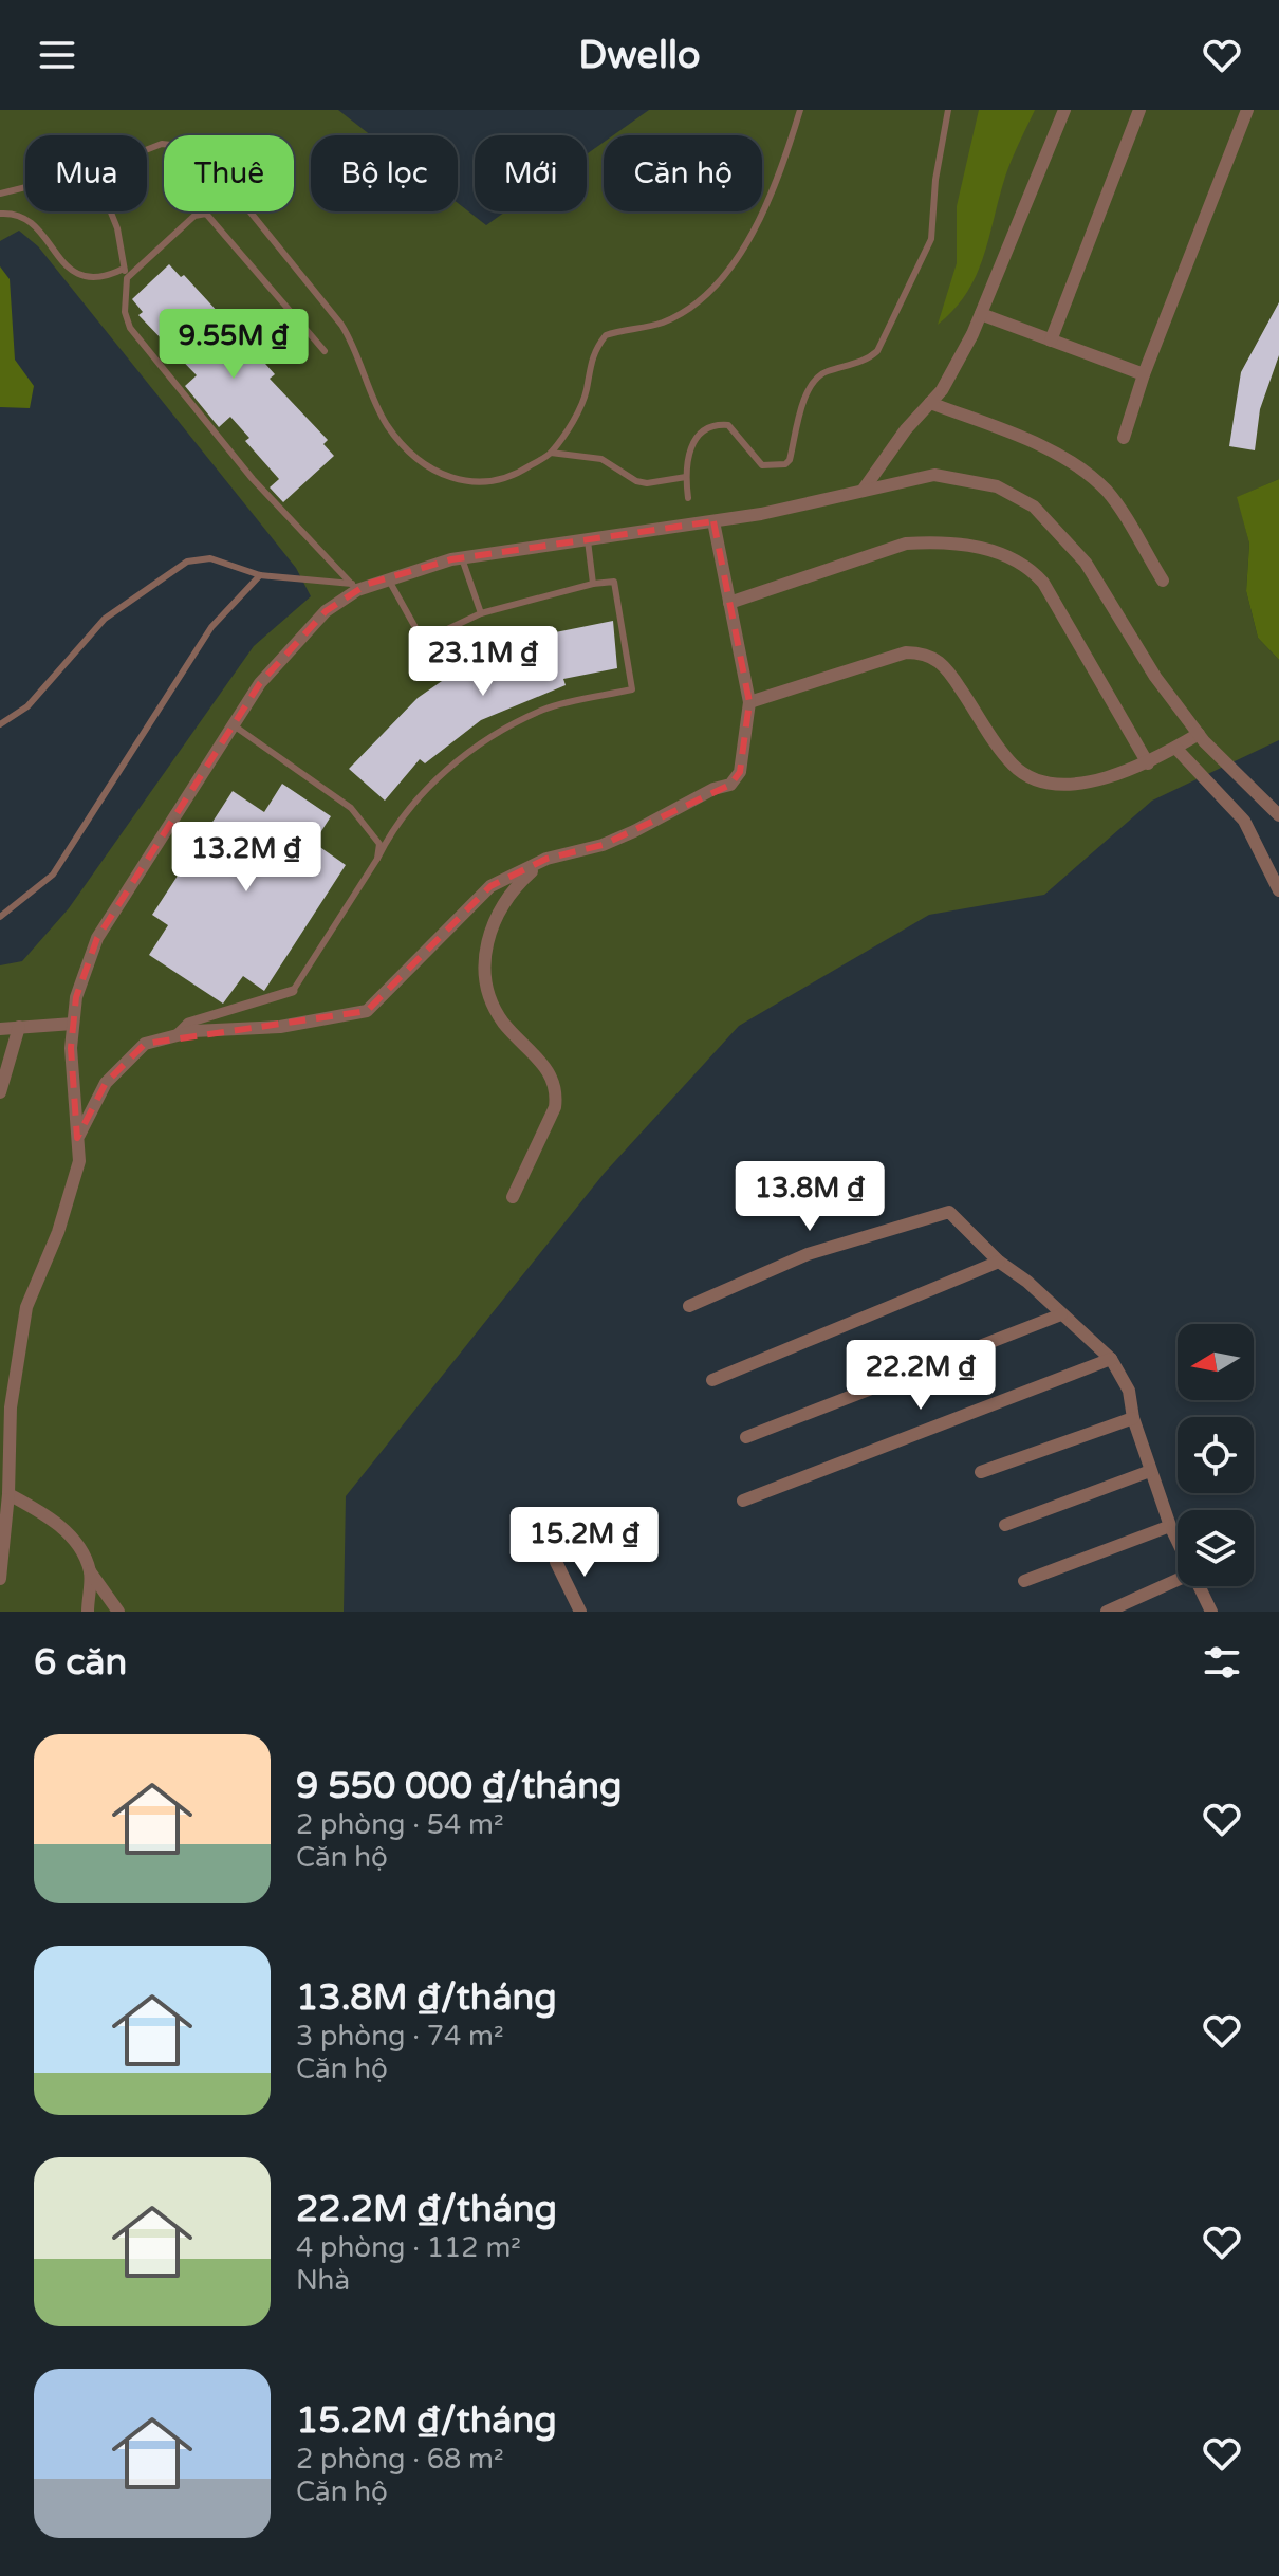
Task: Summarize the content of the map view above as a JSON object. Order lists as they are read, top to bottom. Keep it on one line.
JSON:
{"north":"left","page":{"header":"Dwello","chip":["Mua","Thuê","Bộ lọc","Mới","Căn hộ"],"price":["9.55M ₫","23.1M ₫","13.2M ₫","13.8M ₫","22.2M ₫","15.2M ₫"],"heading":"6 căn","list":[{"name":"9 550 000 ₫/tháng","note":"2 phòng · 54 m² · Căn hộ"},{"name":"13.8M ₫/tháng","note":"3 phòng · 74 m² · Căn hộ"},{"name":"22.2M ₫/tháng","note":"4 phòng · 112 m² · Nhà"},{"name":"15.2M ₫/tháng","note":"2 phòng · 68 m² · Căn hộ"}]}}
